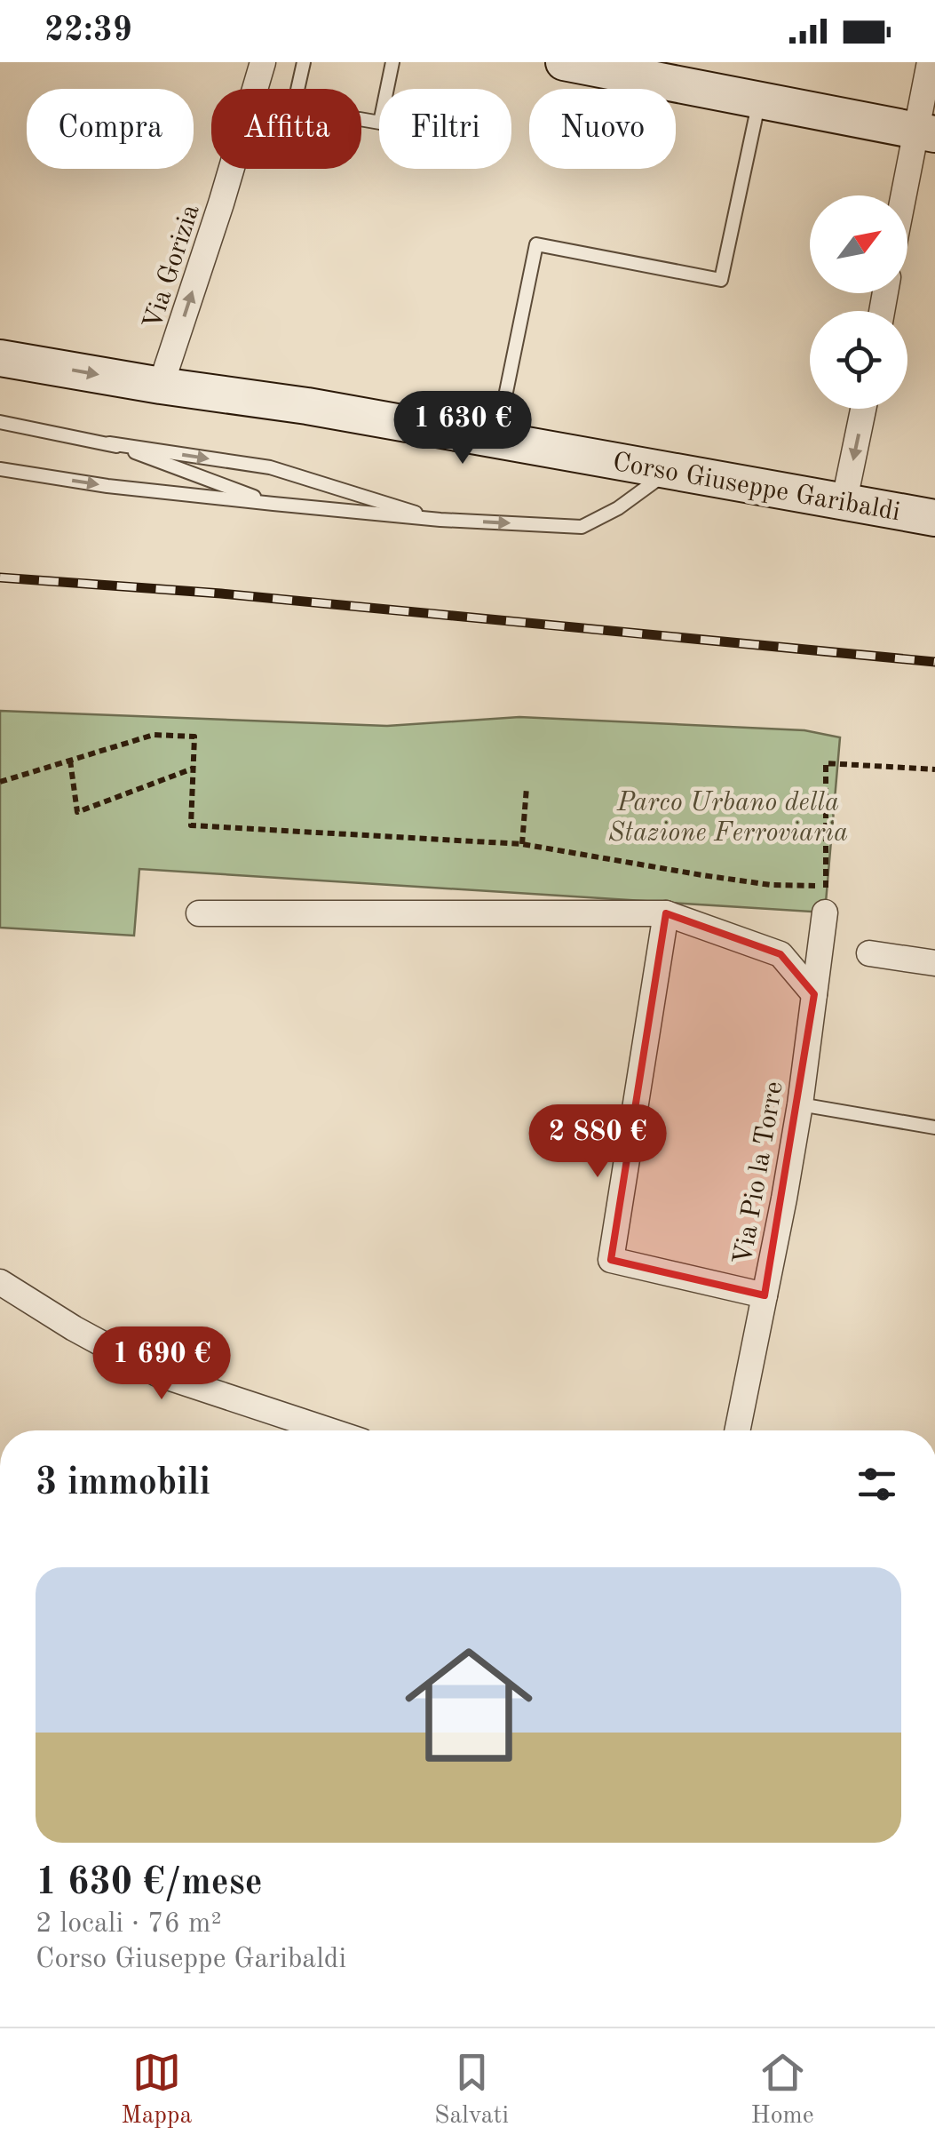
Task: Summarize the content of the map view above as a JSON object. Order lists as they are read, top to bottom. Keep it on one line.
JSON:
{"streets":{"main road":["Corso Giuseppe Garibaldi"],"street":["Via Gorizia","Via Pio la Torre"]},"crossings":[["Via Gorizia","Corso Giuseppe Garibaldi"]],"one_way":["Via Gorizia"],"parks":["Parco Urbano della Stazione Ferroviaria"],"north":"top right","page":{"status":"22:39","chip":["Compra","Affitta","Filtri","Nuovo"],"price":["1 630 €","2 880 €","1 690 €"],"heading":"3 immobili","list":[{"name":"1 630 €/mese","note":"2 locali · 76 m² · Corso Giuseppe Garibaldi"}],"tabs":["Mappa","Salvati","Home"]}}
